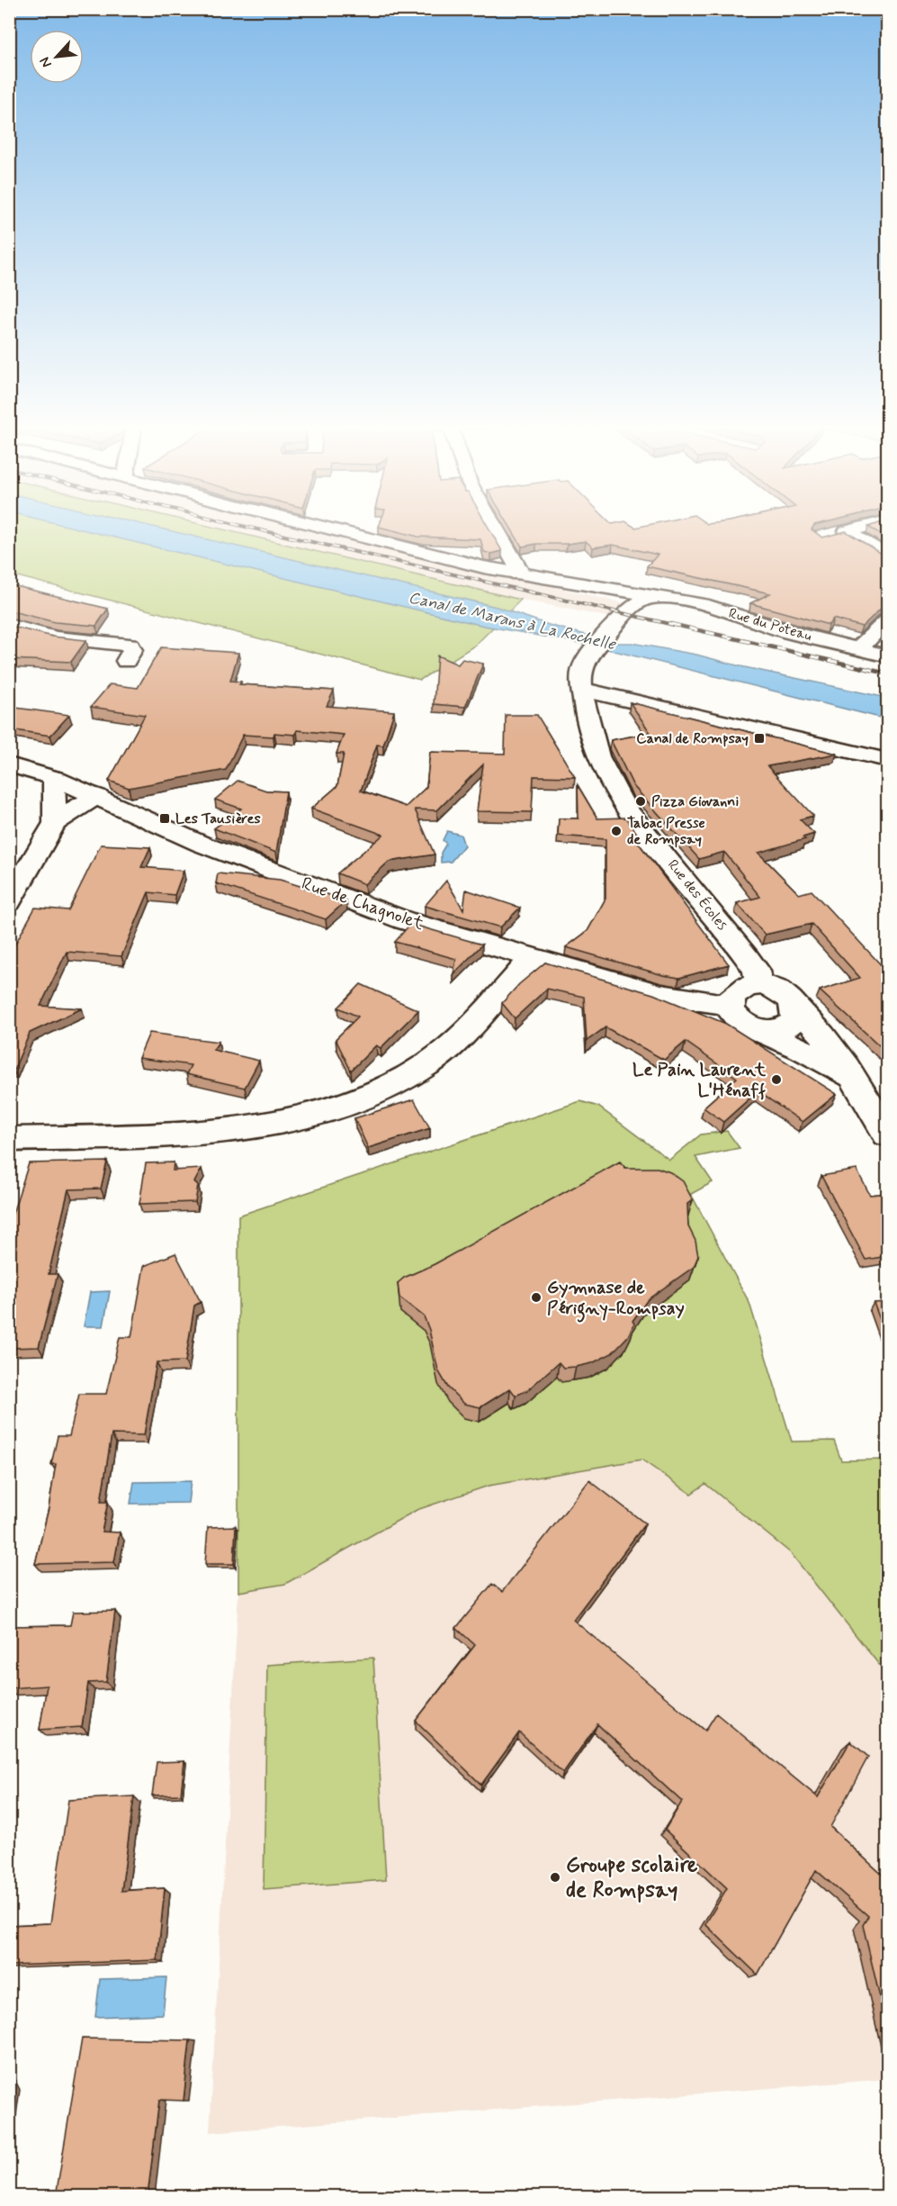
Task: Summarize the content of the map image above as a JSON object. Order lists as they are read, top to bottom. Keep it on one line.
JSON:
{"streets":{"street":["Rue du Poteau","Rue des Écoles","Rue de Chagnolet"]},"crossings":[["Rue du Poteau","Rue des Écoles"],["Rue des Écoles","Rue de Chagnolet"]],"water":["Canal de Marans à La Rochelle"],"places":{"transit":["Canal de Rompsay","Les Tausières"],"other":["Pizza Giovanni","Tabac Presse de Rompsay","Le Pain Laurent L'Hénaff","Gymnase de Périgny-Rompsay","Groupe scolaire de Rompsay"]},"north":"bottom left"}
